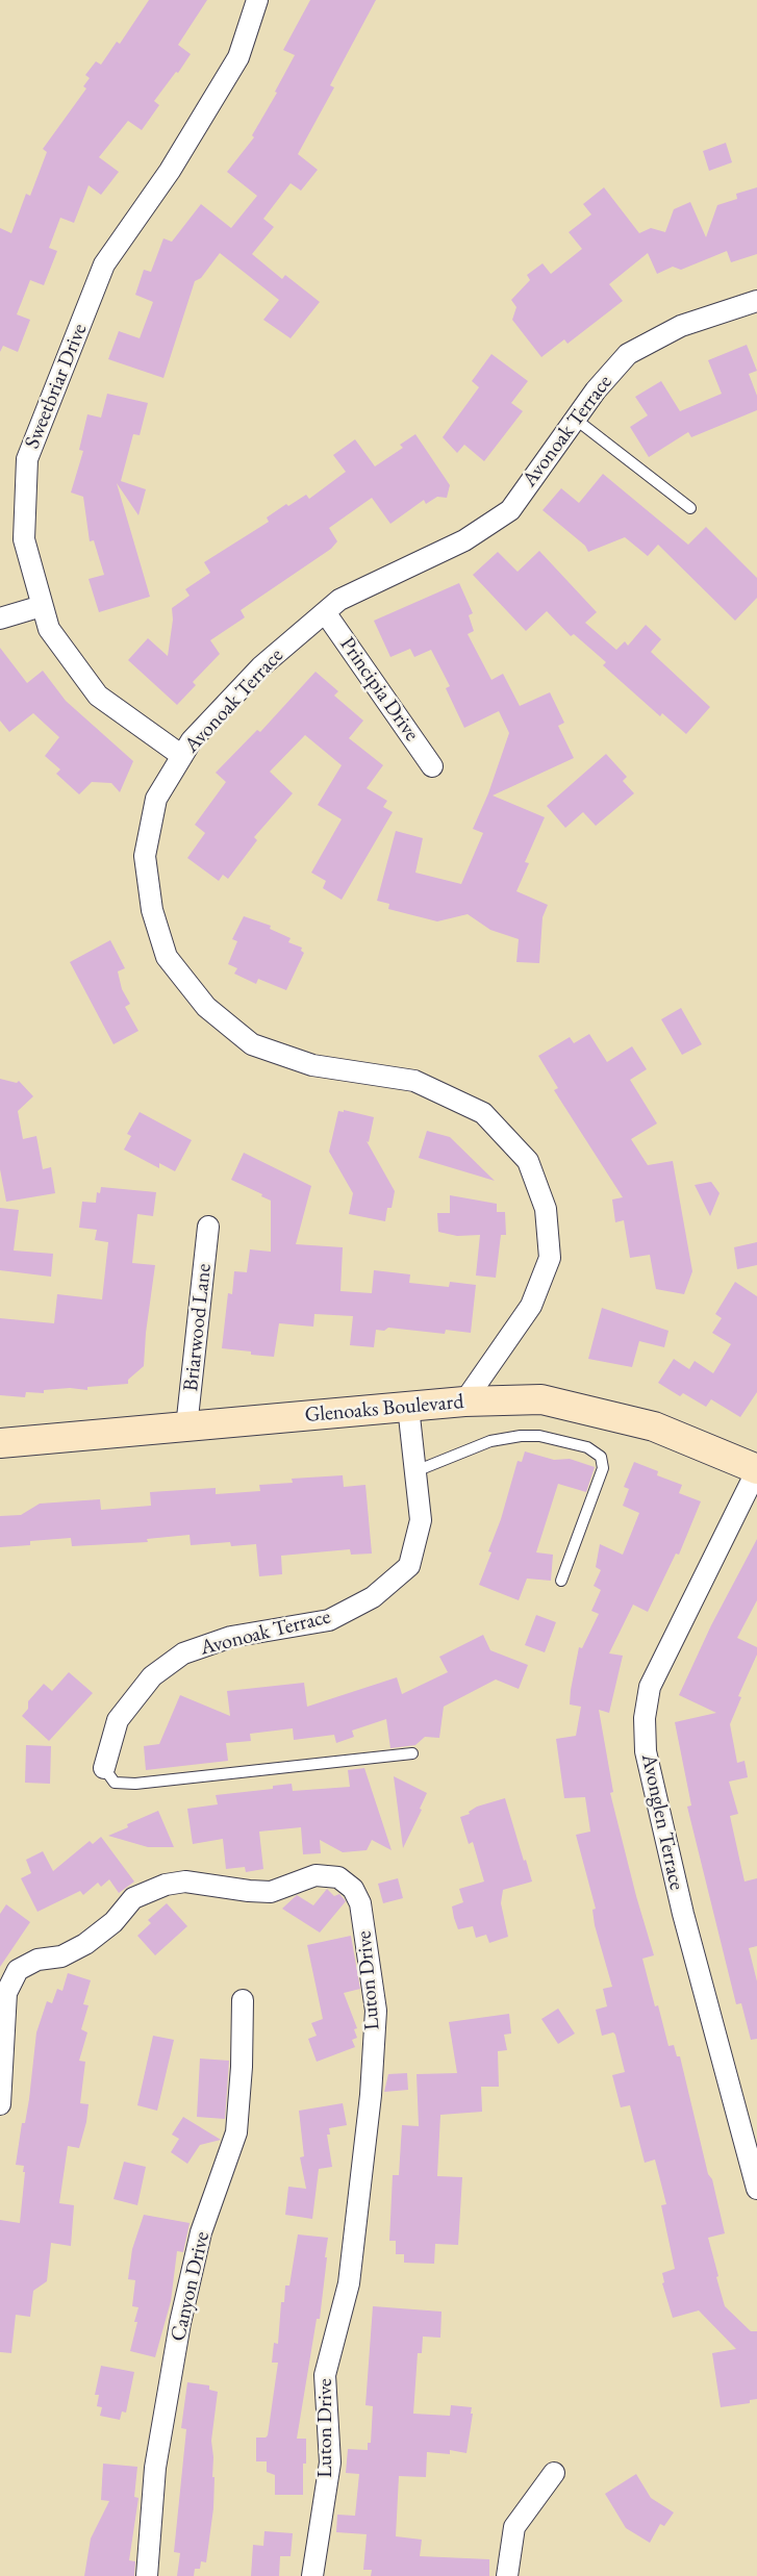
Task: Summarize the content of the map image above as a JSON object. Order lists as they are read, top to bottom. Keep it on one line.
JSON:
{"streets":{"street":["Sweetbriar Drive","Avonoak Terrace","Principia Drive","Briarwood Lane","Glenoaks Boulevard","Avonglen Terrace","Luton Drive","Canyon Drive"]},"crossings":[["Sweetbriar Drive","Avonoak Terrace"],["Avonoak Terrace","Principia Drive"],["Avonoak Terrace","Glenoaks Boulevard"],["Briarwood Lane","Glenoaks Boulevard"],["Glenoaks Boulevard","Avonglen Terrace"]]}
